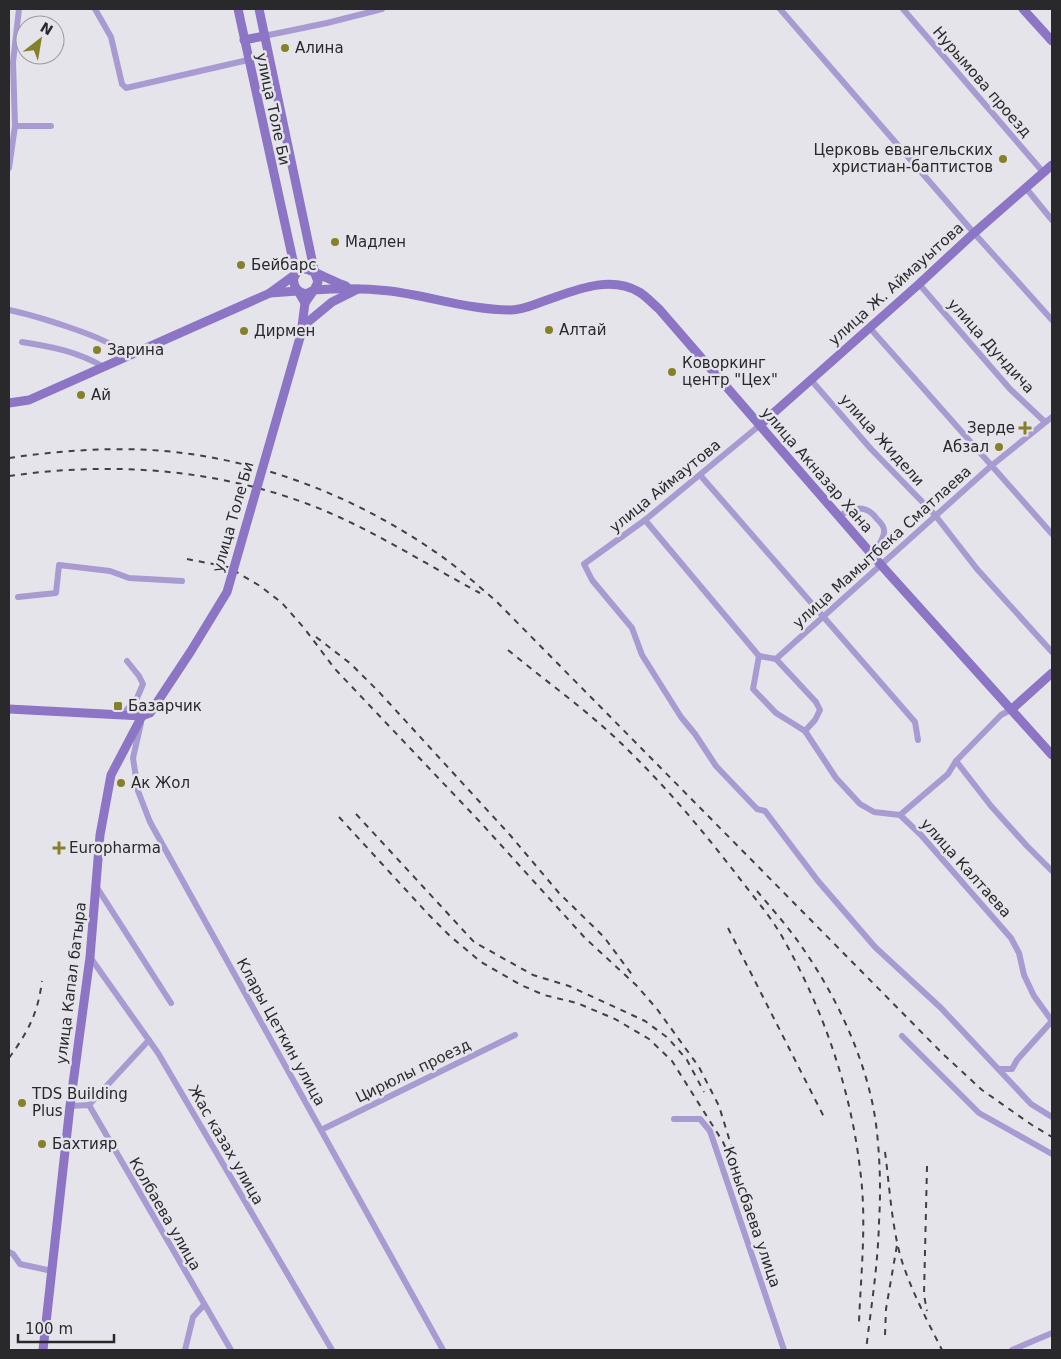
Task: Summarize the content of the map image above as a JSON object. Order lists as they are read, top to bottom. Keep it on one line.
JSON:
{"streets":{"main road":["улица Толе Би","улица Ж. Аймауытова","улица Акназар Хана","улица Капал батыра"],"street":["Нурымова проезд","улица Дундича","улица Жидели","улица Аймаутова","улица Мамытбека Сматлаева","улица Калтаева","Клары Цеткин улица","Цирюлы проезд","Жас казах улица","Колбаева улица","Конысбаева улица"]},"crossings":[["Нурымова проезд","улица Ж. Аймауытова"],["улица Толе Би","улица Акназар Хана"],["улица Толе Би","улица Капал батыра"],["улица Толе Би","Клары Цеткин улица"],["улица Ж. Аймауытова","улица Дундича"],["улица Ж. Аймауытова","улица Жидели"],["улица Ж. Аймауытова","улица Акназар Хана"],["улица Ж. Аймауытова","улица Аймаутова"],["улица Дундича","улица Мамытбека Сматлаева"],["улица Жидели","улица Мамытбека Сматлаева"],["улица Акназар Хана","улица Аймаутова"],["улица Акназар Хана","улица Мамытбека Сматлаева"],["улица Капал батыра","Клары Цеткин улица"],["улица Капал батыра","Жас казах улица"],["Клары Цеткин улица","Цирюлы проезд"]],"places":{"other":["Алина","Церковь евангельских христиан-баптистов","Мадлен","Бейбарс","Алтай","Дирмен","Зарина","Коворкинг центр \"Цех\"","Ай","Абзал","Ак Жол","TDS Building Plus","Бахтияр"],"health":["Зерде","Europharma"],"transit":["Базарчик"]},"scale_bar":"100 m","north":"top right"}
